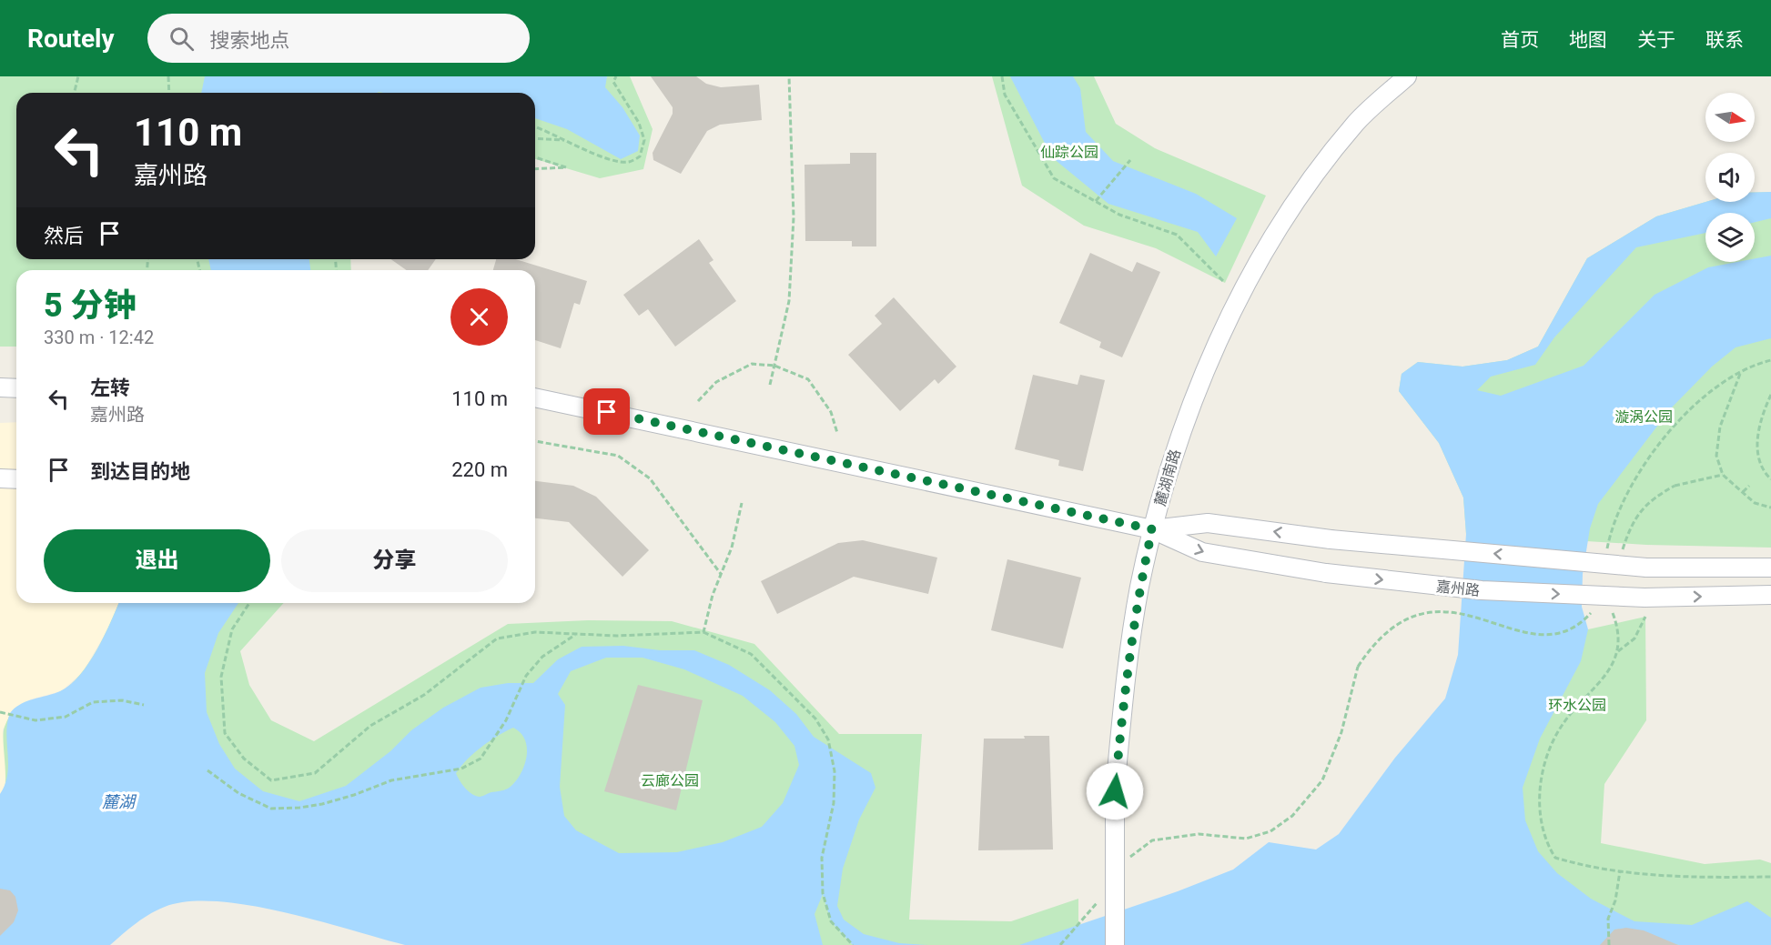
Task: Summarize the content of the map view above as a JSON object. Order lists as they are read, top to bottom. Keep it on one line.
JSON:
{"streets":{"street":["麓湖南路","嘉州路"]},"crossings":[["麓湖南路","嘉州路"]],"water":["麓湖"],"parks":["仙踪公园","漩涡公园","环水公园","云廊公园"],"north":"right","page":{"header":"Routely","search":"搜索地点","nav":["首页","地图","关于","联系"],"turn":["110 m","嘉州路"],"then":"然后","heading":["5 分钟","330 m · 12:42"],"list":[{"name":"左转","note":"嘉州路","value":"110 m"},{"name":"到达目的地","value":"220 m"}],"buttons":["退出","分享"]}}
